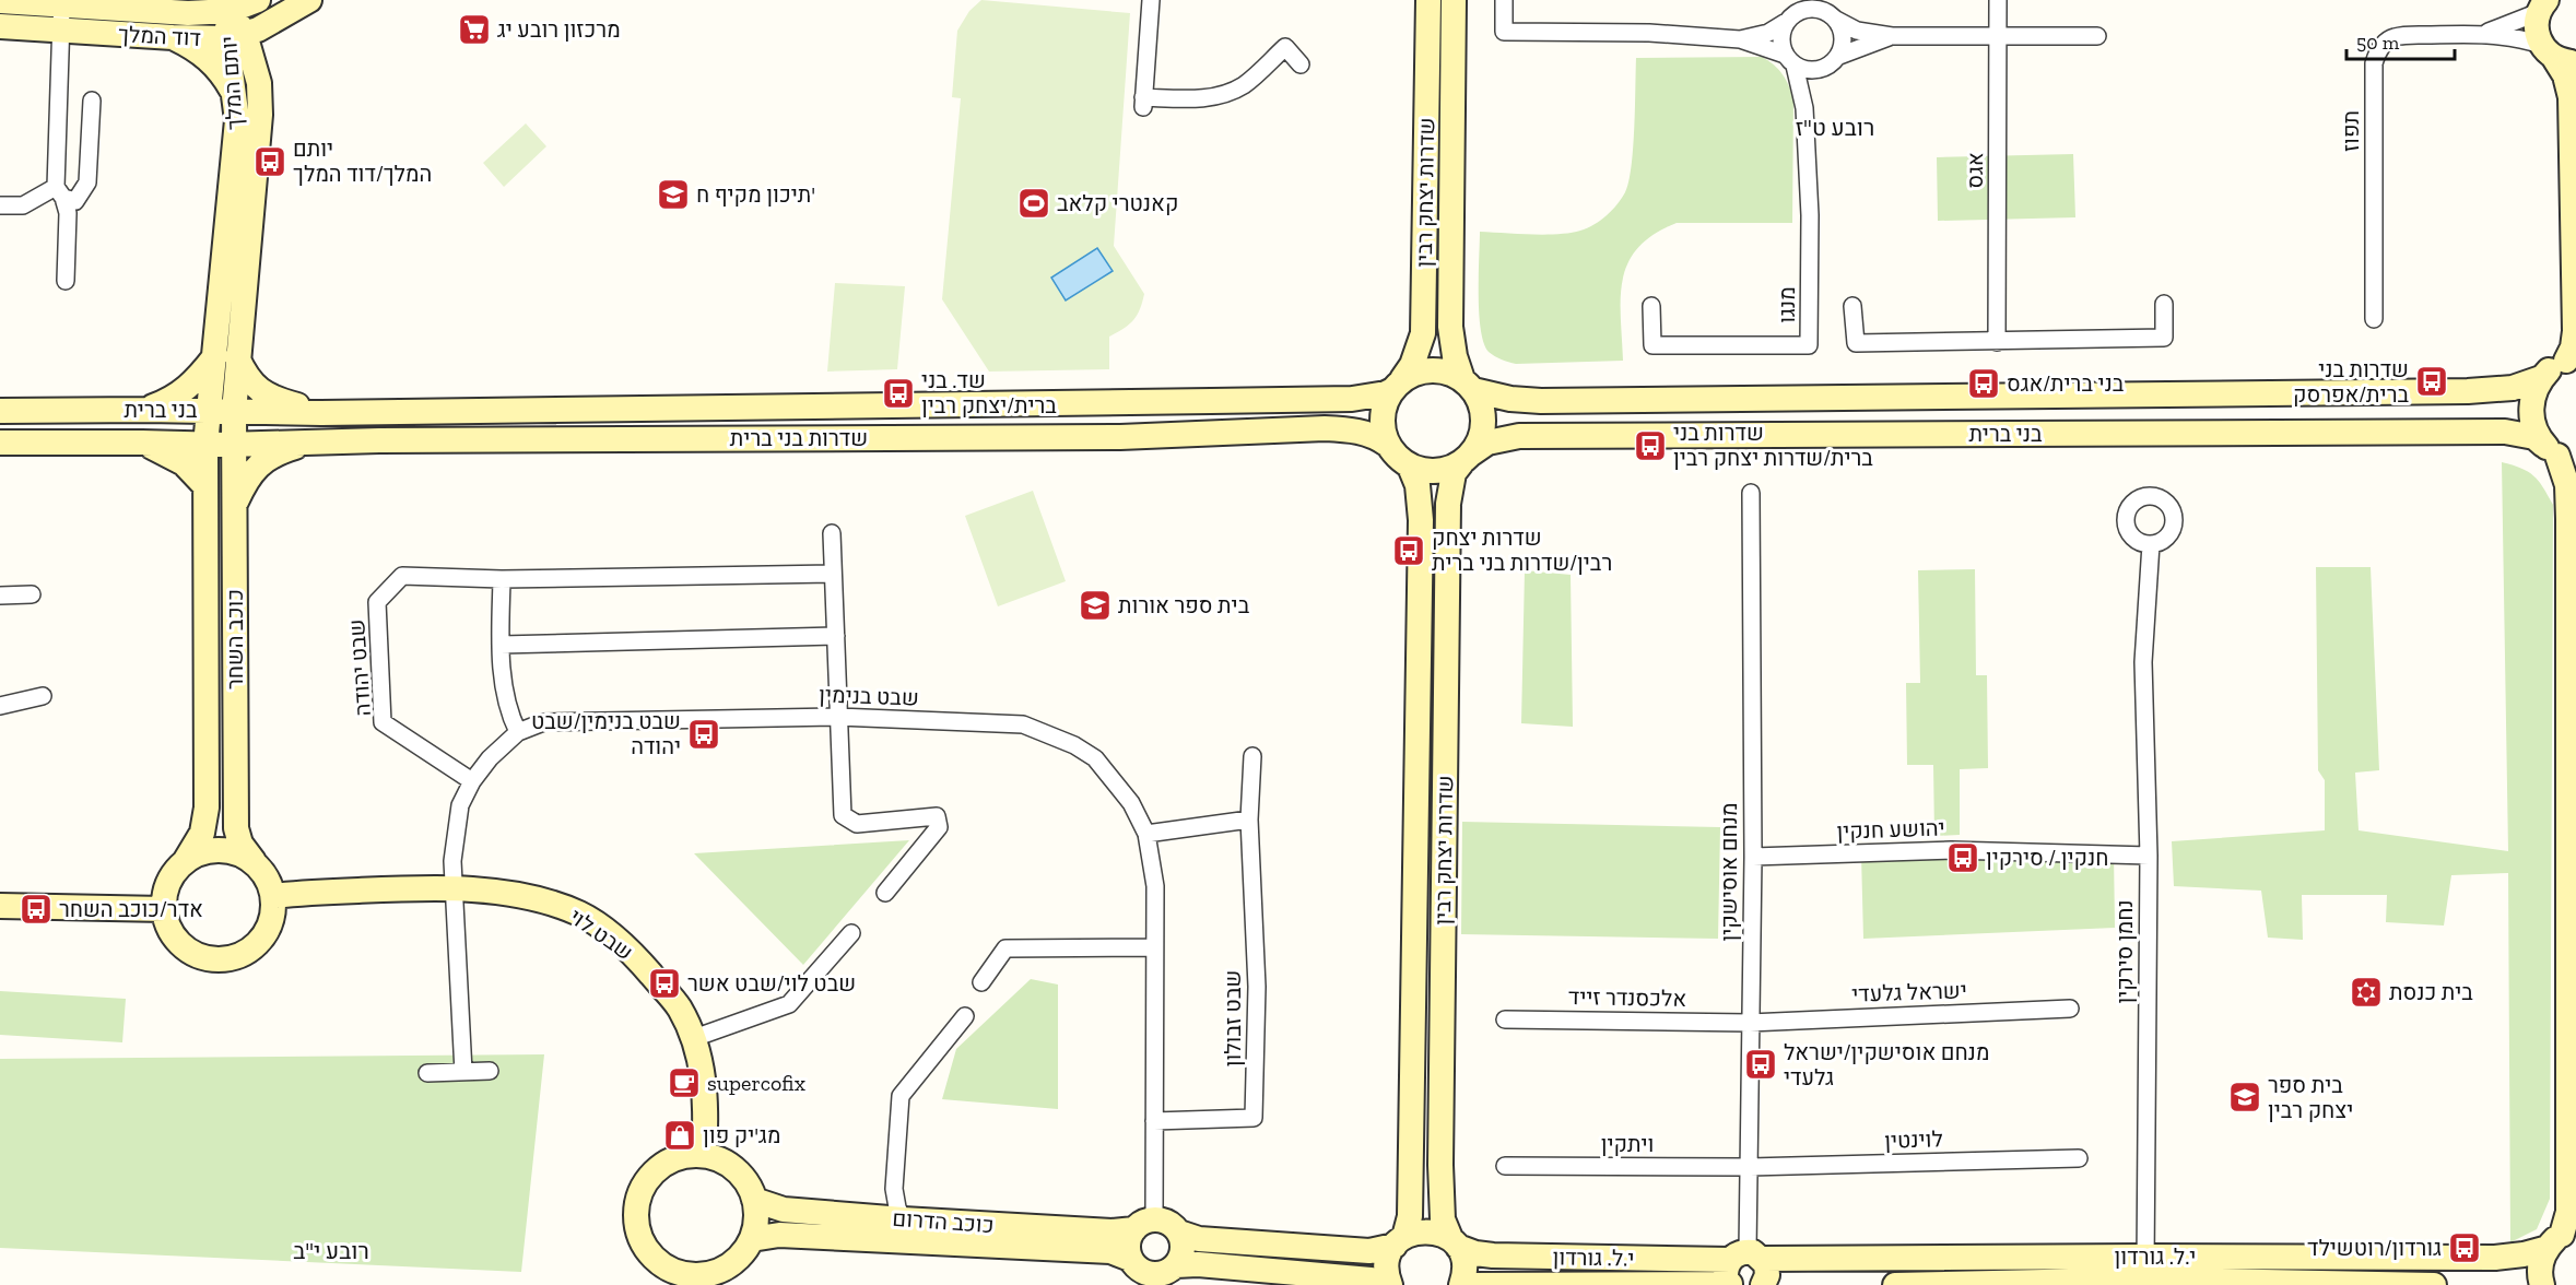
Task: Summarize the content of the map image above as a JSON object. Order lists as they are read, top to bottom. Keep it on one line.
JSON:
{"streets":{"street":["דוד המלך","יותם המלך","תפוז","אגס","שדרות יצחק רבין","מנגו","בני ברית","שדרות בני ברית","כוכב השחר","שבט יהודה","שבט בנימין","יהושע חנקין","מנחם אוסישקין","שבט לוי","נחמן סירקין","ישראל גלעדי","אלכסנדר זייד","שבט זבולון","לוינטין","ויתקין","כוכב הדרום","י.ל. גורדון"]},"crossings":[["דוד המלך","יותם המלך"],["יותם המלך","בני ברית"],["יותם המלך","שדרות בני ברית"],["יותם המלך","כוכב השחר"],["שדרות יצחק רבין","בני ברית"],["שדרות יצחק רבין","שדרות בני ברית"],["שדרות יצחק רבין","י.ל. גורדון"],["בני ברית","שדרות בני ברית"],["בני ברית","כוכב השחר"],["שדרות בני ברית","כוכב השחר"],["כוכב השחר","שבט לוי"],["שבט יהודה","שבט בנימין"],["שבט בנימין","שבט לוי"],["שבט בנימין","שבט זבולון"],["שבט בנימין","כוכב הדרום"],["יהושע חנקין","מנחם אוסישקין"],["יהושע חנקין","נחמן סירקין"],["מנחם אוסישקין","ישראל גלעדי"],["מנחם אוסישקין","אלכסנדר זייד"],["מנחם אוסישקין","לוינטין"],["מנחם אוסישקין","ויתקין"],["מנחם אוסישקין","י.ל. גורדון"],["שבט לוי","כוכב הדרום"],["נחמן סירקין","י.ל. גורדון"],["ישראל גלעדי","אלכסנדר זייד"],["לוינטין","ויתקין"]],"districts":["רובע ט\"ז","רובע י\"ב"],"places":{"supermarket":["מרכזון רובע יג"],"bus stop":["יותם המלך/דוד המלך","שדרות בני ברית/אפרסק","בני ברית/אגס","שד. בני ברית/יצחק רבין","שדרות בני ברית/שדרות יצחק רבין","שדרות יצחק רבין/שדרות בני ברית","שבט בנימין/שבט יהודה","חנקין / סירקין","אדר/כוכב השחר","שבט לוי/שבט אשר","מנחם אוסישקין/ישראל גלעדי","גורדון/רוטשילד"],"school or university":["תיכון מקיף ח'","בית ספר אורות","בית ספר יצחק רבין"],"sports":["קאנטרי קלאב"],"synagogue":["בית כנסת"],"cafe":["supercofix"],"shop":["מג'יק פון"]},"scale_bar":"50 m"}
